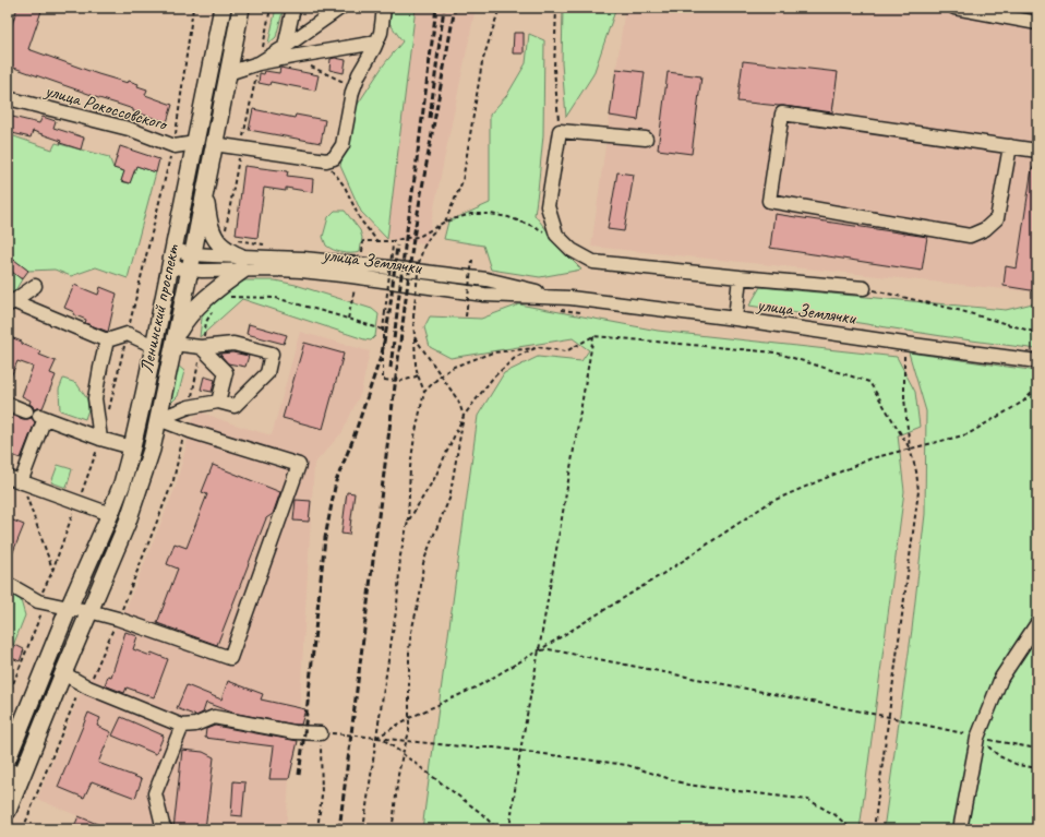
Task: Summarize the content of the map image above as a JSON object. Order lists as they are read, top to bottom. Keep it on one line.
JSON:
{"streets":{"main road":["Ленинский проспект"],"street":["улица Рокоссовского","улица Землячки"]},"crossings":[["улица Рокоссовского","Ленинский проспект"],["улица Землячки","Ленинский проспект"]]}
